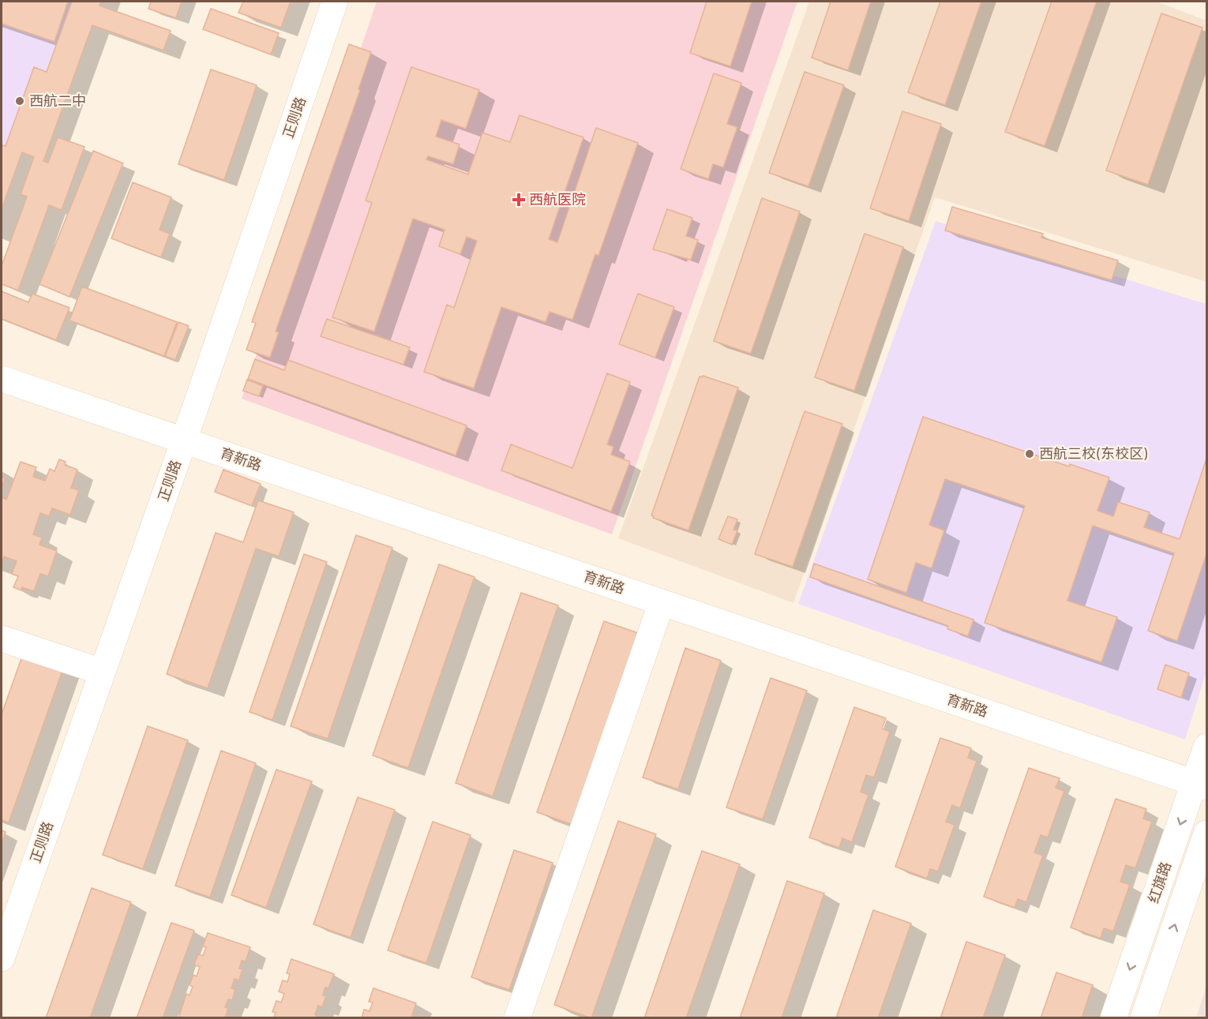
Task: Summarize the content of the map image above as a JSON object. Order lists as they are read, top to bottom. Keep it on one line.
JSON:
{"streets":{"street":["正则路","育新路","红旗路"]},"crossings":[["正则路","育新路"],["育新路","红旗路"]],"places":{"other":["西航二中","西航三校(东校区)"],"health":["西航医院"]}}
